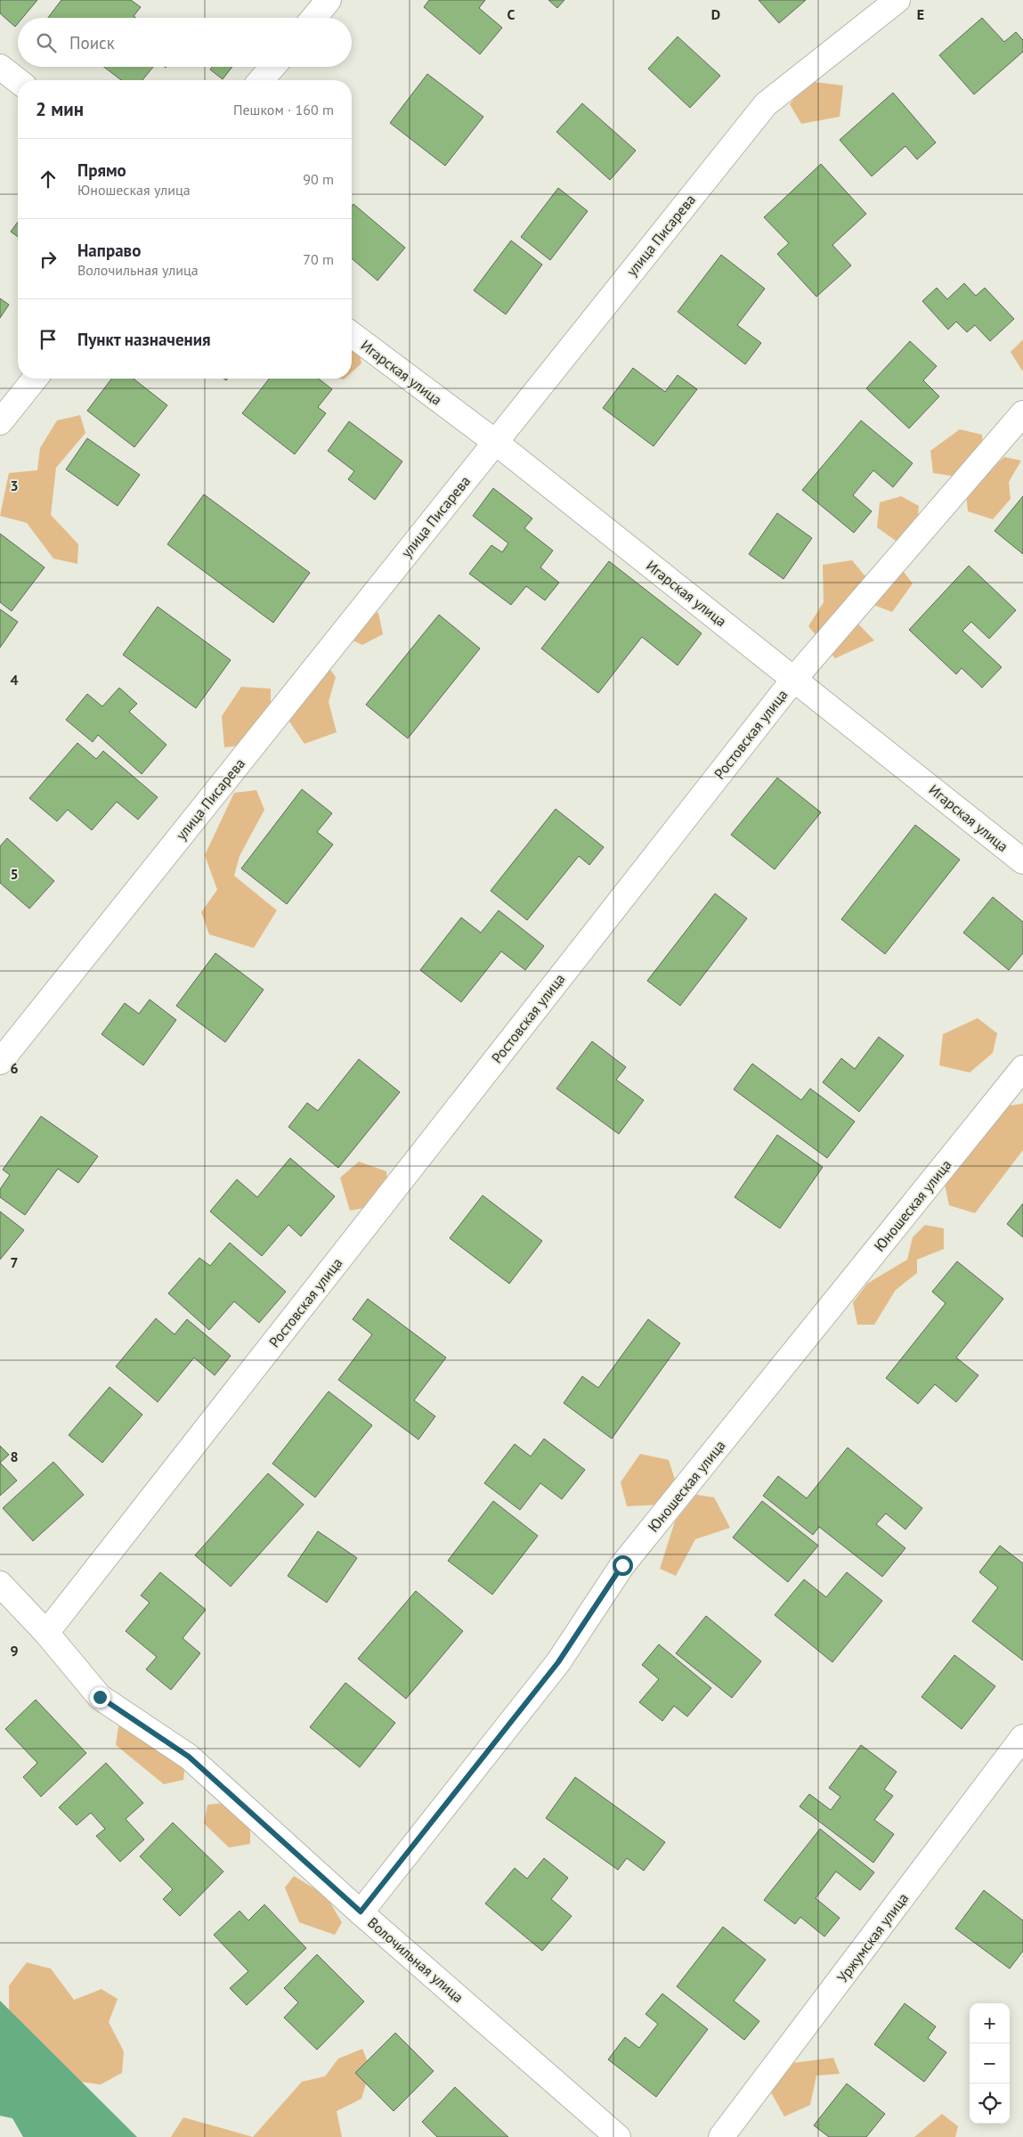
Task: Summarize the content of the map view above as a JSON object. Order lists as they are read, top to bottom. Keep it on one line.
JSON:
{"streets":{"street":["улица Писарева","Игарская улица","Ростовская улица","Юношеская улица","Уржумская улица","Волочильная улица"]},"crossings":[["улица Писарева","Игарская улица"],["Игарская улица","Ростовская улица"],["Ростовская улица","Волочильная улица"],["Юношеская улица","Волочильная улица"]],"page":{"search":"Поиск","heading":["2 мин","Пешком · 160 m"],"list":[["Прямо","Юношеская улица","90 m"],["Направо","Волочильная улица","70 m"],"Пункт назначения"],"map_buttons":["+","−"]},"grid":{"columns":["C","D","E"],"rows":["3","4","5","6","7","8","9"]}}
